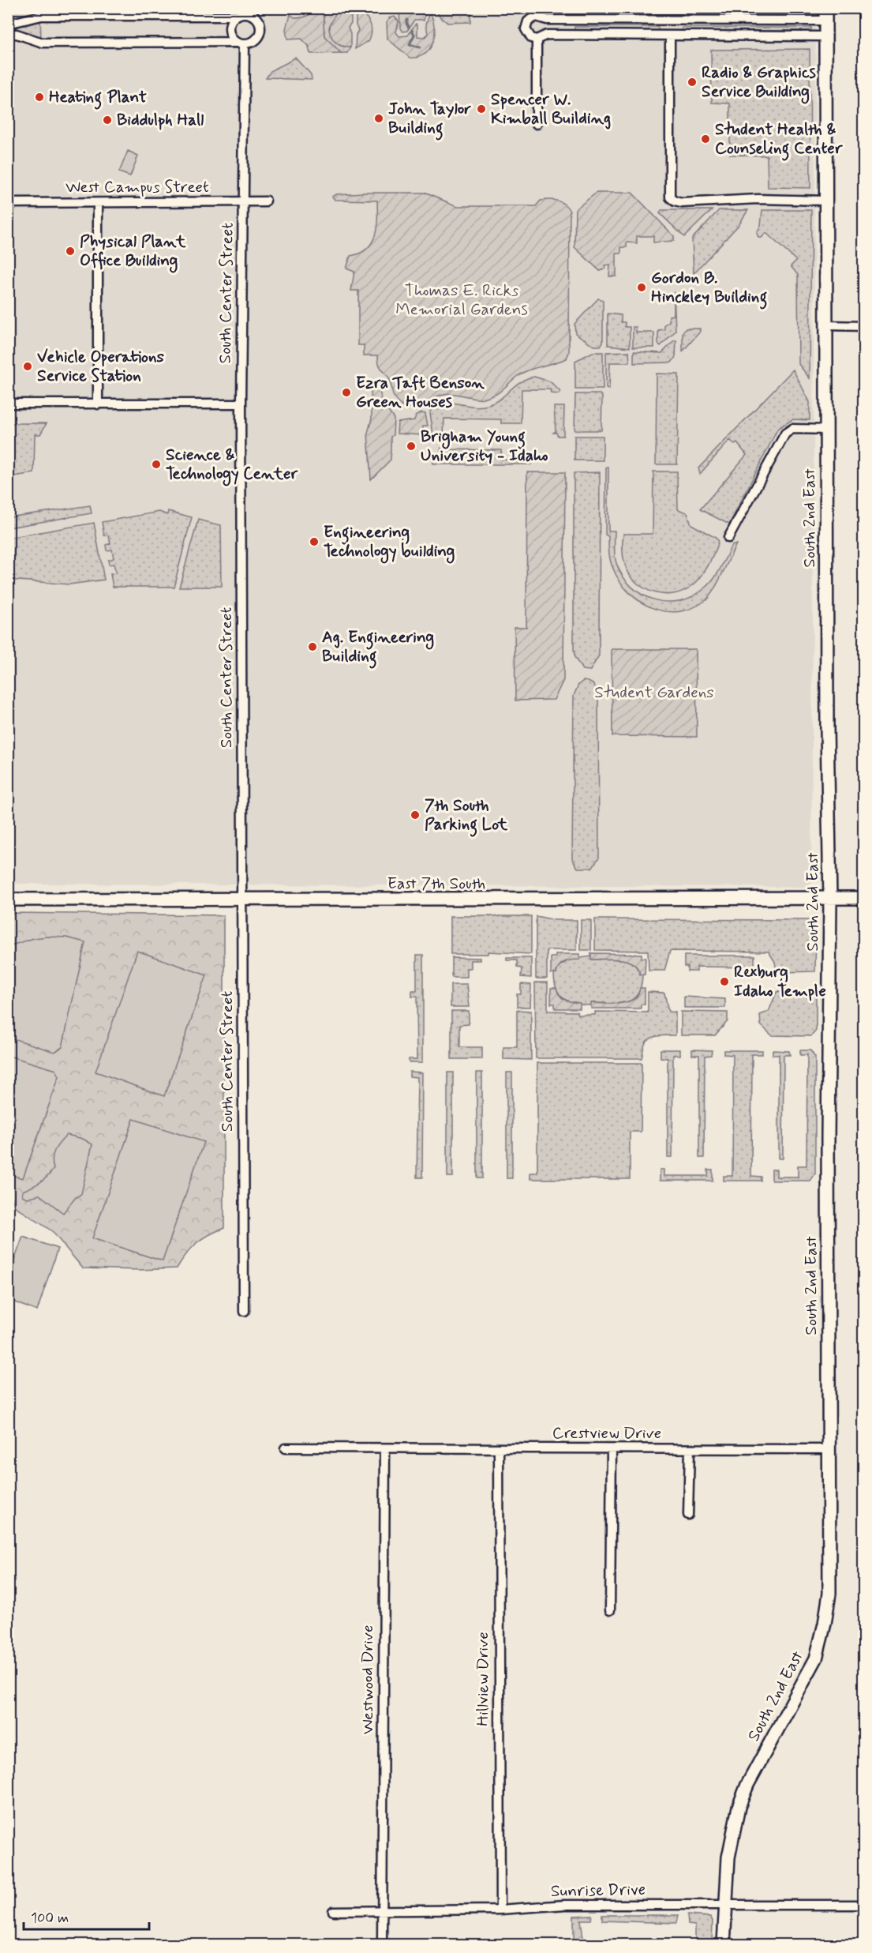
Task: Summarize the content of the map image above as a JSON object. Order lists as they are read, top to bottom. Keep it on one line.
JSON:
{"streets":{"main road":["South 2nd East","East 7th South"],"street":["West Campus Street","South Center Street","Crestview Drive","Hillview Drive","Westwood Drive","Sunrise Drive"]},"crossings":[["West Campus Street","South Center Street"],["South Center Street","East 7th South"],["South 2nd East","East 7th South"],["South 2nd East","Crestview Drive"],["South 2nd East","Sunrise Drive"],["Crestview Drive","Hillview Drive"],["Crestview Drive","Westwood Drive"],["Hillview Drive","Sunrise Drive"],["Westwood Drive","Sunrise Drive"]],"parks":["Thomas E. Ricks Memorial Gardens","Student Gardens"],"places":["Radio & Graphics Service Building","Heating Plant","Spencer W. Kimball Building","John Taylor Building","Biddulph Hall","Student Health & Counseling Center","Physical Plant Office Building","Gordon B. Hinckley Building","Vehicle Operations Service Station","Ezra Taft Benson Green Houses","Brigham Young University - Idaho","Science & Technology Center","Engineering Technology building","Ag. Engineering Building","7th South Parking Lot","Rexburg Idaho Temple"],"scale_bar":"100 m"}
